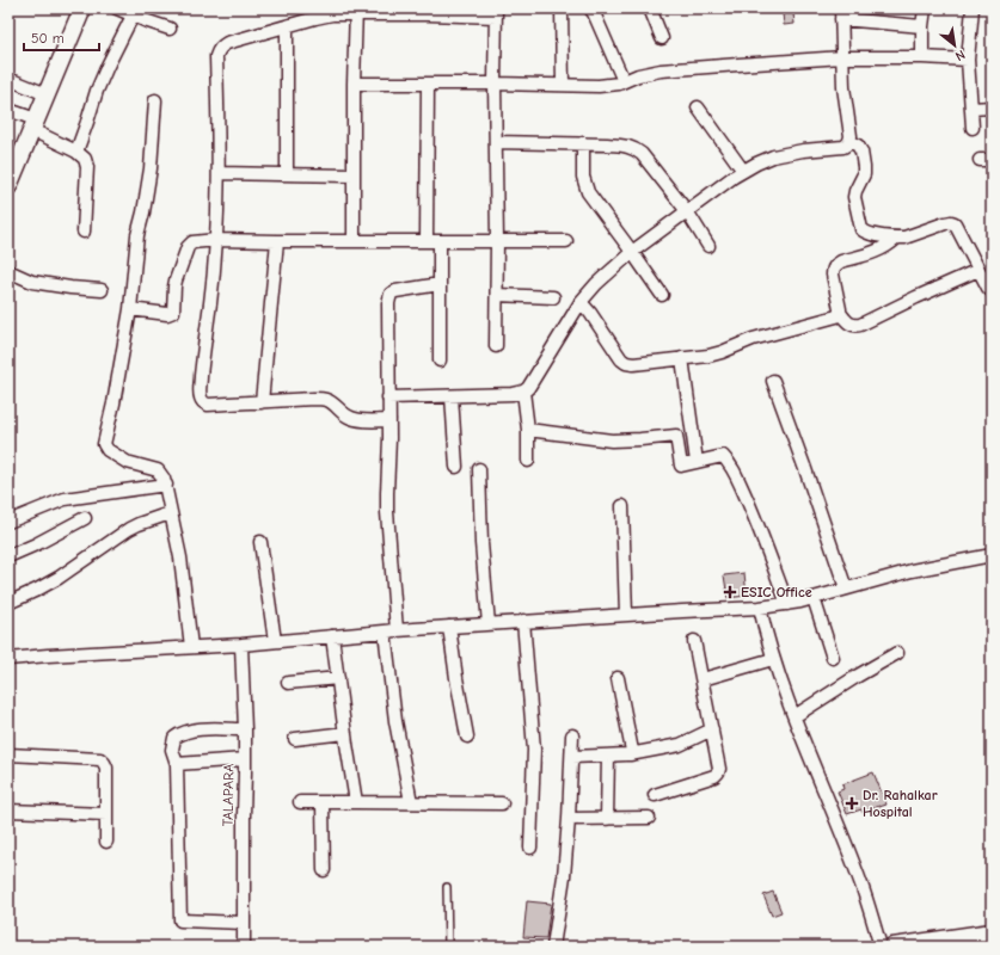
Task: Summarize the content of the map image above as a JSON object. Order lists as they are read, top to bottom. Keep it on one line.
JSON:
{"streets":{"street":["TALAPARA"]},"places":{"health":["ESIC Office","Dr. Rahalkar Hospital"]},"scale_bar":"50 m","north":"bottom right"}
